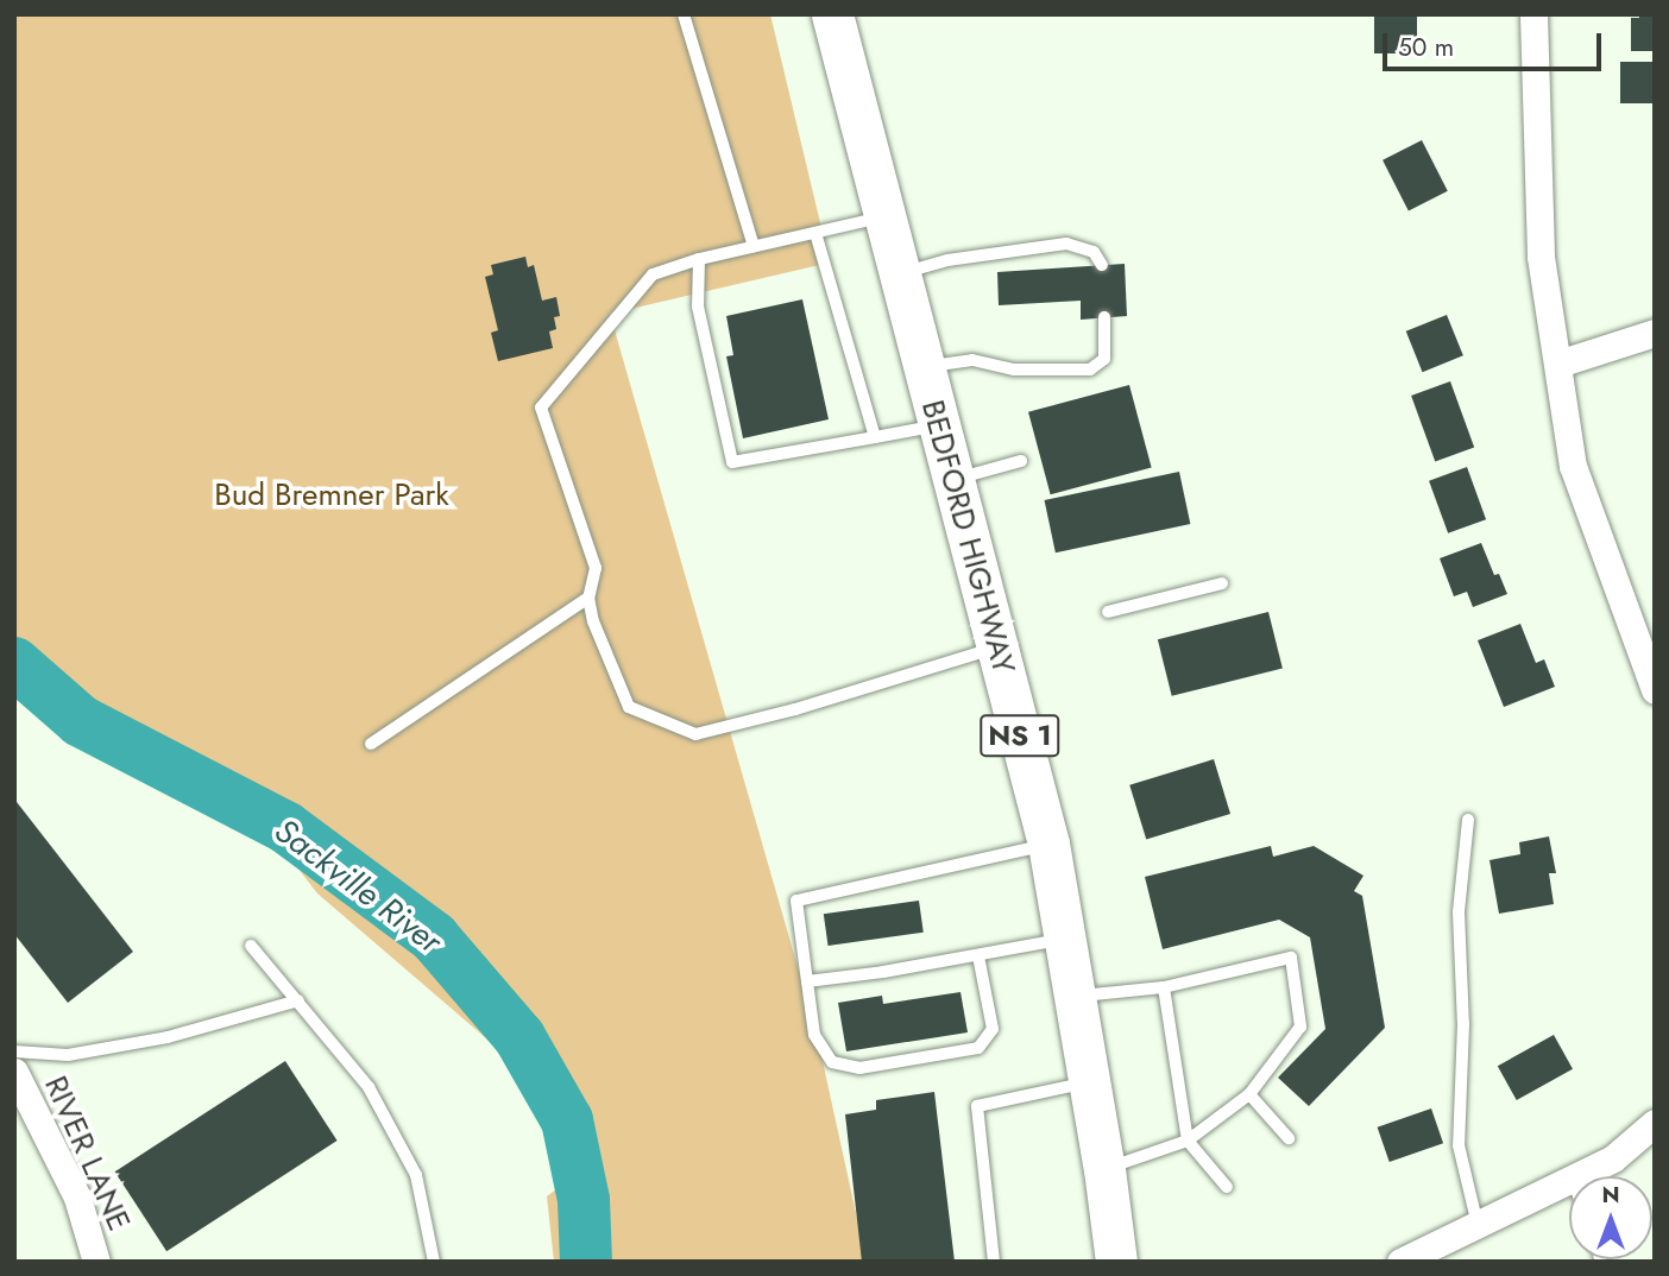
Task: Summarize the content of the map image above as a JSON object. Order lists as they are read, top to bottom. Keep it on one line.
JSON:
{"streets":{"main road":["BEDFORD HIGHWAY","NS 1"],"street":["RIVER LANE"]},"water":["Sackville River"],"parks":["Bud Bremner Park"],"scale_bar":"50 m","north":"top"}
